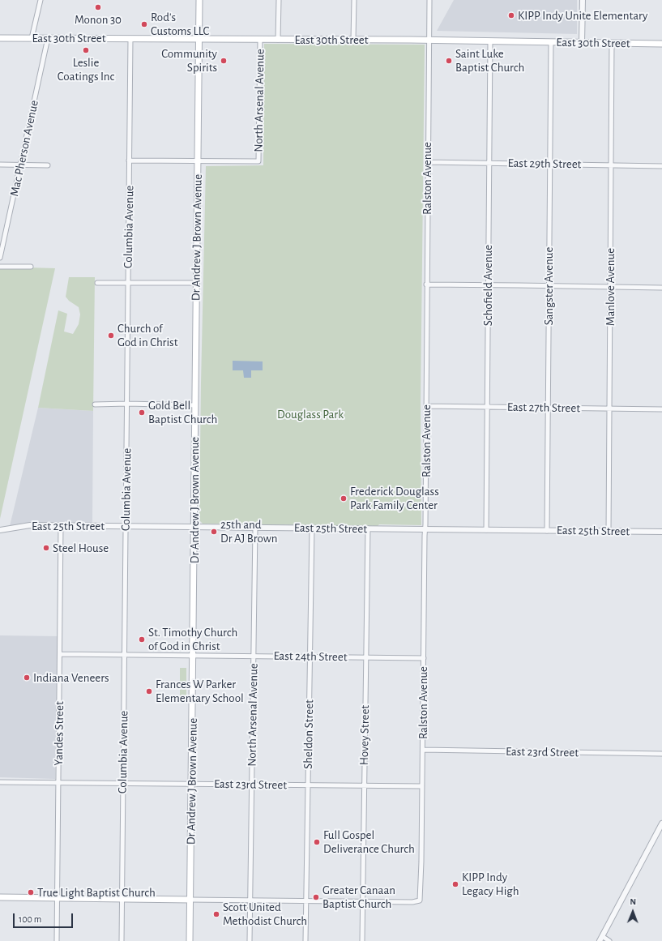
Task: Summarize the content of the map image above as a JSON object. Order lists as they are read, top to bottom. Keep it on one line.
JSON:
{"streets":{"main road":["East 30th Street","Dr Andrew J Brown Avenue"],"street":["North Arsenal Avenue","Mac Pherson Avenue","East 29th Street","Ralston Avenue","Columbia Avenue","Schofield Avenue","Sangster Avenue","Manlove Avenue","East 27th Street","East 25th Street","East 24th Street","Yandes Street","Sheldon Street","Hovey Street","East 23rd Street"]},"crossings":[["East 30th Street","North Arsenal Avenue"],["East 30th Street","Mac Pherson Avenue"],["East 30th Street","Ralston Avenue"],["East 30th Street","Columbia Avenue"],["East 30th Street","Dr Andrew J Brown Avenue"],["East 30th Street","Schofield Avenue"],["East 30th Street","Sangster Avenue"],["East 30th Street","Manlove Avenue"],["North Arsenal Avenue","Dr Andrew J Brown Avenue"],["North Arsenal Avenue","East 25th Street"],["North Arsenal Avenue","East 24th Street"],["North Arsenal Avenue","East 23rd Street"],["East 29th Street","Ralston Avenue"],["East 29th Street","Schofield Avenue"],["East 29th Street","Sangster Avenue"],["East 29th Street","Manlove Avenue"],["Ralston Avenue","East 27th Street"],["Ralston Avenue","East 25th Street"],["Ralston Avenue","East 24th Street"],["Ralston Avenue","Hovey Street"],["Ralston Avenue","East 23rd Street"],["Columbia Avenue","East 25th Street"],["Columbia Avenue","East 24th Street"],["Columbia Avenue","East 23rd Street"],["Dr Andrew J Brown Avenue","East 25th Street"],["Dr Andrew J Brown Avenue","East 24th Street"],["Dr Andrew J Brown Avenue","East 23rd Street"],["Schofield Avenue","East 27th Street"],["Schofield Avenue","East 25th Street"],["Sangster Avenue","East 27th Street"],["Sangster Avenue","East 25th Street"],["Manlove Avenue","East 27th Street"],["Manlove Avenue","East 25th Street"],["East 25th Street","Yandes Street"],["East 25th Street","Sheldon Street"],["East 25th Street","Hovey Street"],["East 24th Street","Yandes Street"],["East 24th Street","Sheldon Street"],["East 24th Street","Hovey Street"],["Yandes Street","East 23rd Street"],["Sheldon Street","East 23rd Street"],["Hovey Street","East 23rd Street"]],"parks":["Douglass Park"],"places":["Monon 30","KIPP Indy Unite Elementary","Rod's Customs LLC","Leslie Coatings Inc","Community Spirits","Saint Luke Baptist Church","Church of God in Christ","Gold Bell Baptist Church","Frederick Douglass Park Family Center","25th and Dr AJ Brown","Steel House","St. Timothy Church of God in Christ","Indiana Veneers","Frances W Parker Elementary School","Full Gospel Deliverance Church","KIPP Indy Legacy High","True Light Baptist Church","Greater Canaan Baptist Church","Scott United Methodist Church"],"scale_bar":"100 m","north":"top"}
